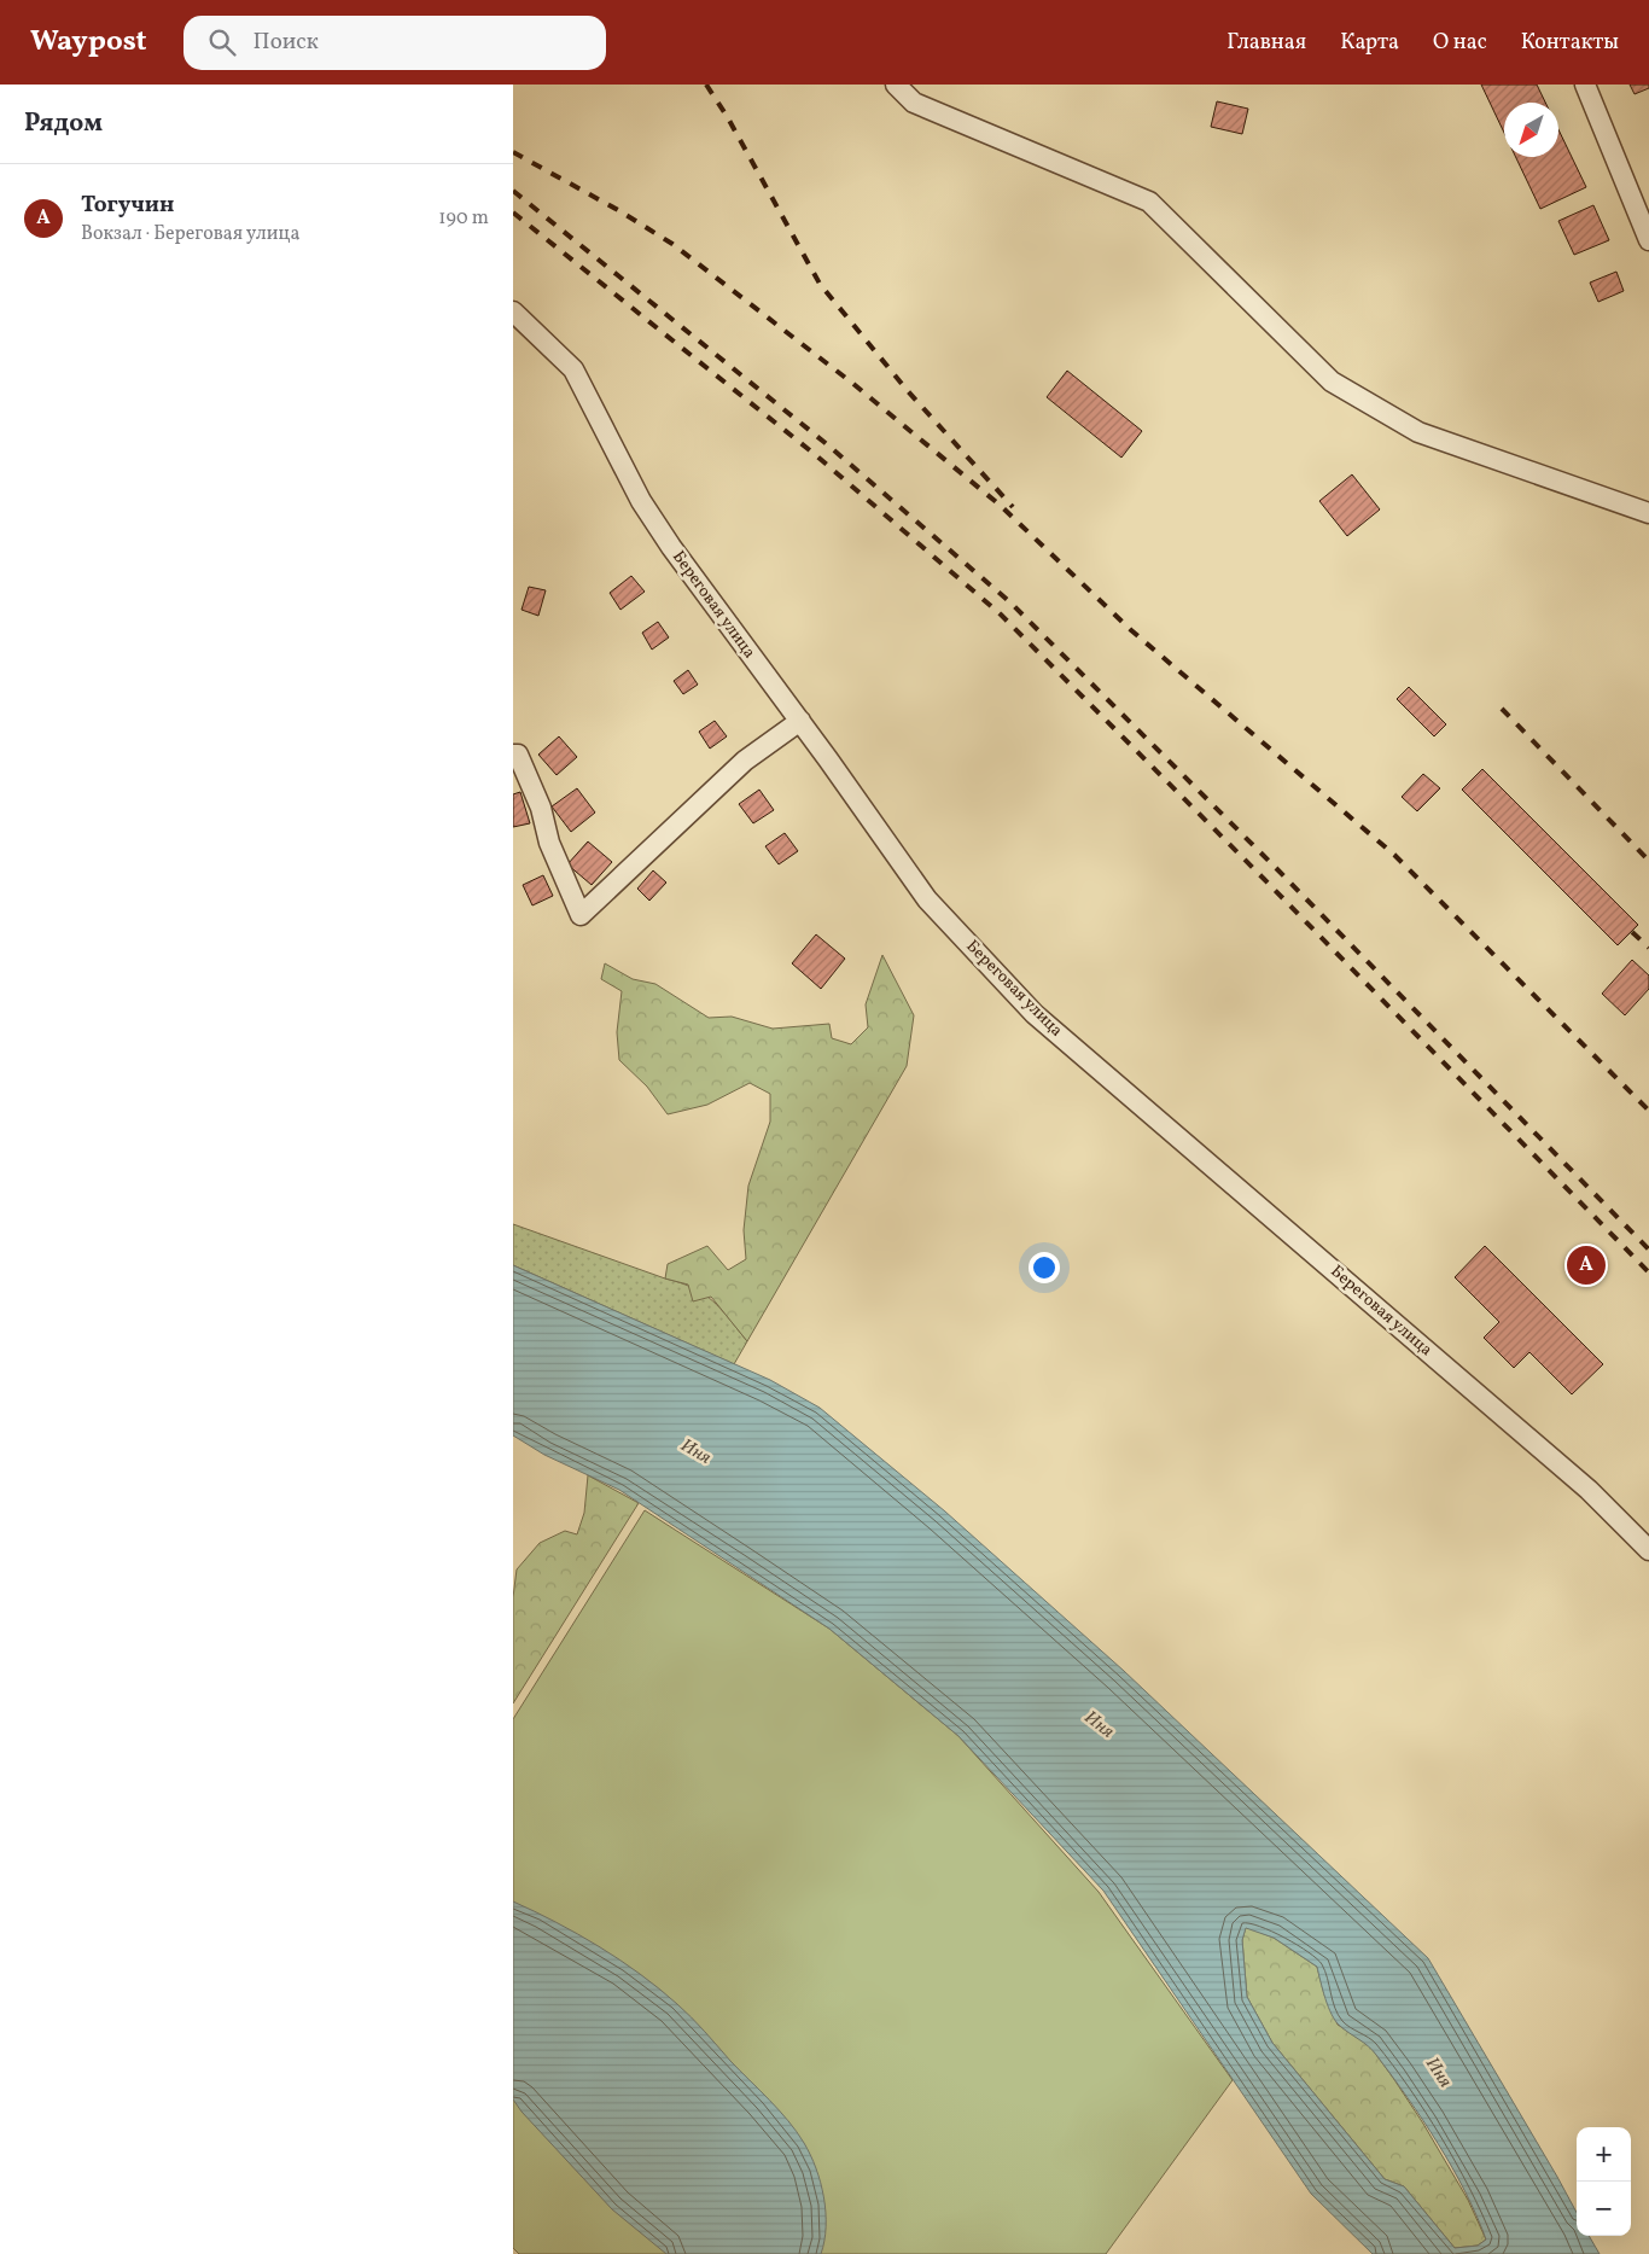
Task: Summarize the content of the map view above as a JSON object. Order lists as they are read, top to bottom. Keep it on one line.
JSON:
{"streets":{"street":["Береговая улица"]},"water":["Иня"],"north":"bottom left","page":{"header":"Waypost","search":"Поиск","nav":["Главная","Карта","О нас","Контакты"],"heading":"Рядом","list":[{"mark":"A","name":"Тогучин","note":"Вокзал · Береговая улица","value":"190 m"}],"pins":"A","map_buttons":["+","−"]}}
